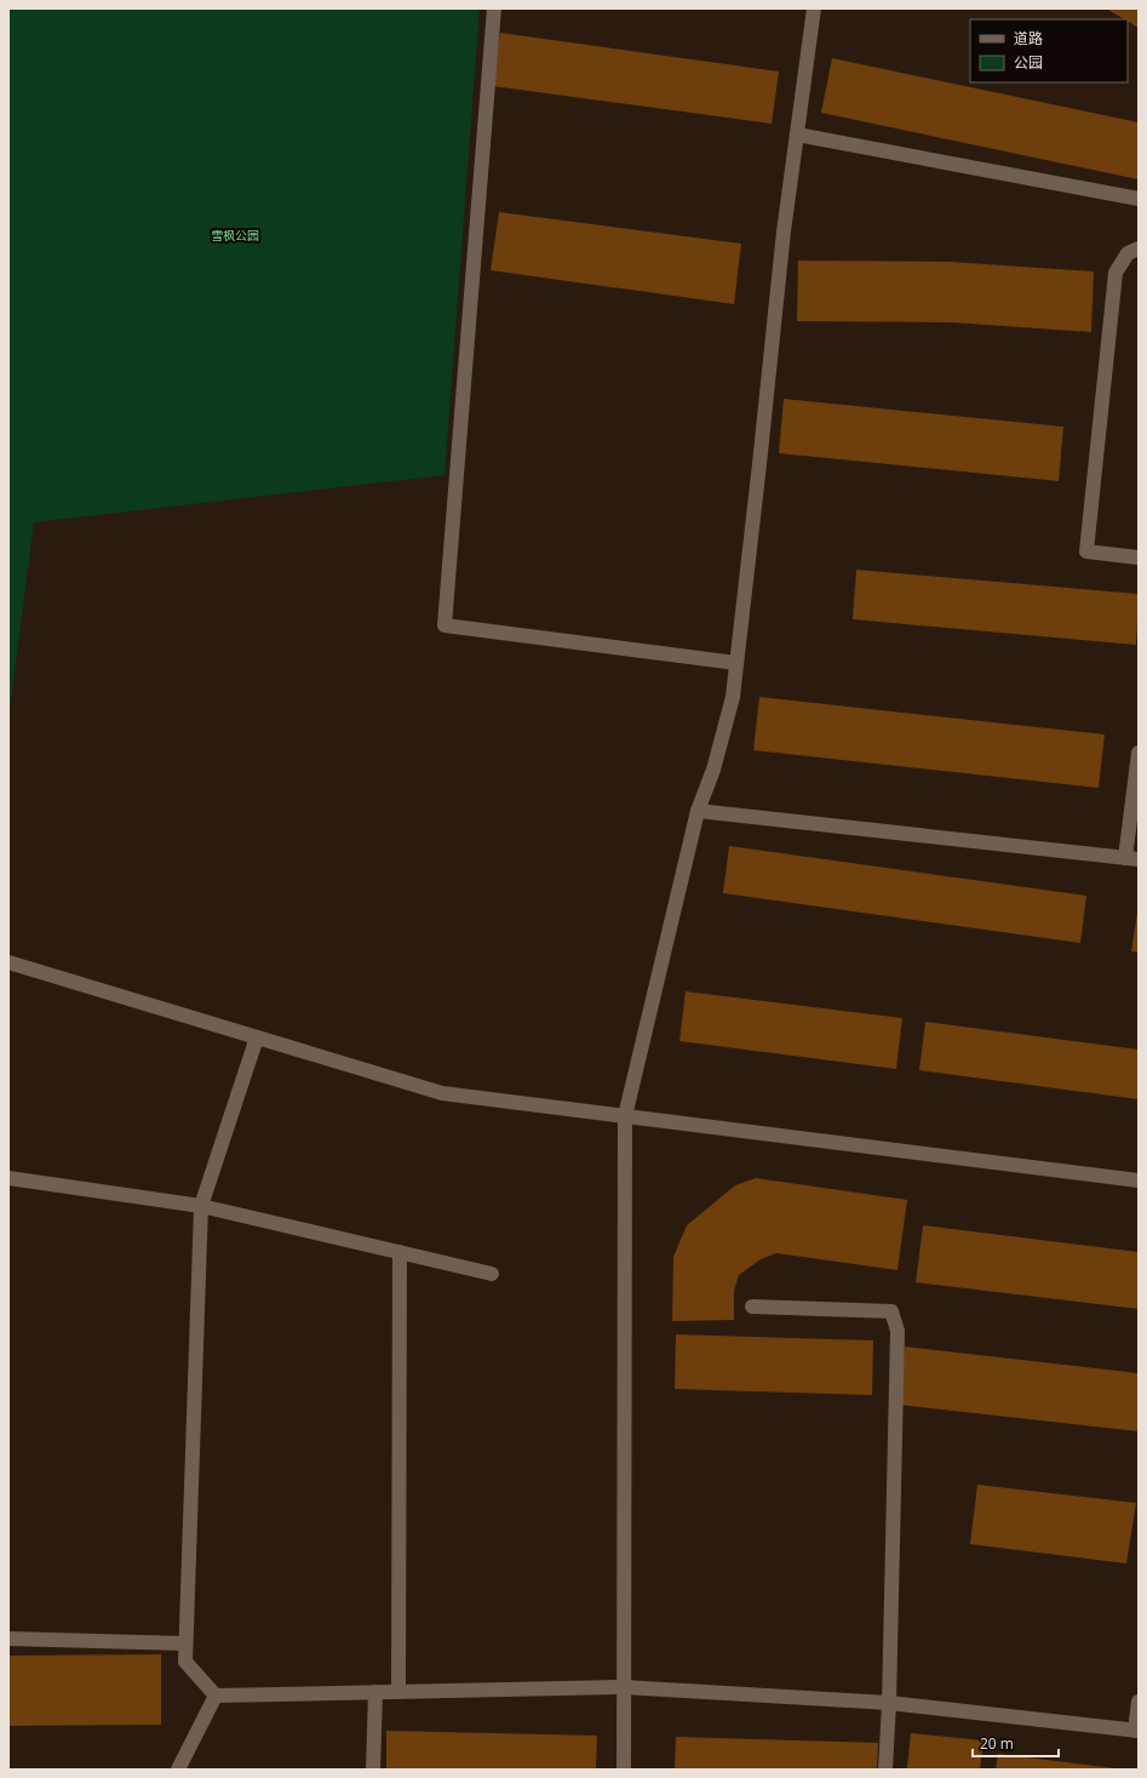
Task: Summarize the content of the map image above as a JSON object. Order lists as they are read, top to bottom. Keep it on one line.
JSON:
{"parks":["雪枫公园"],"legend":["道路","公园"],"scale_bar":"20 m"}
